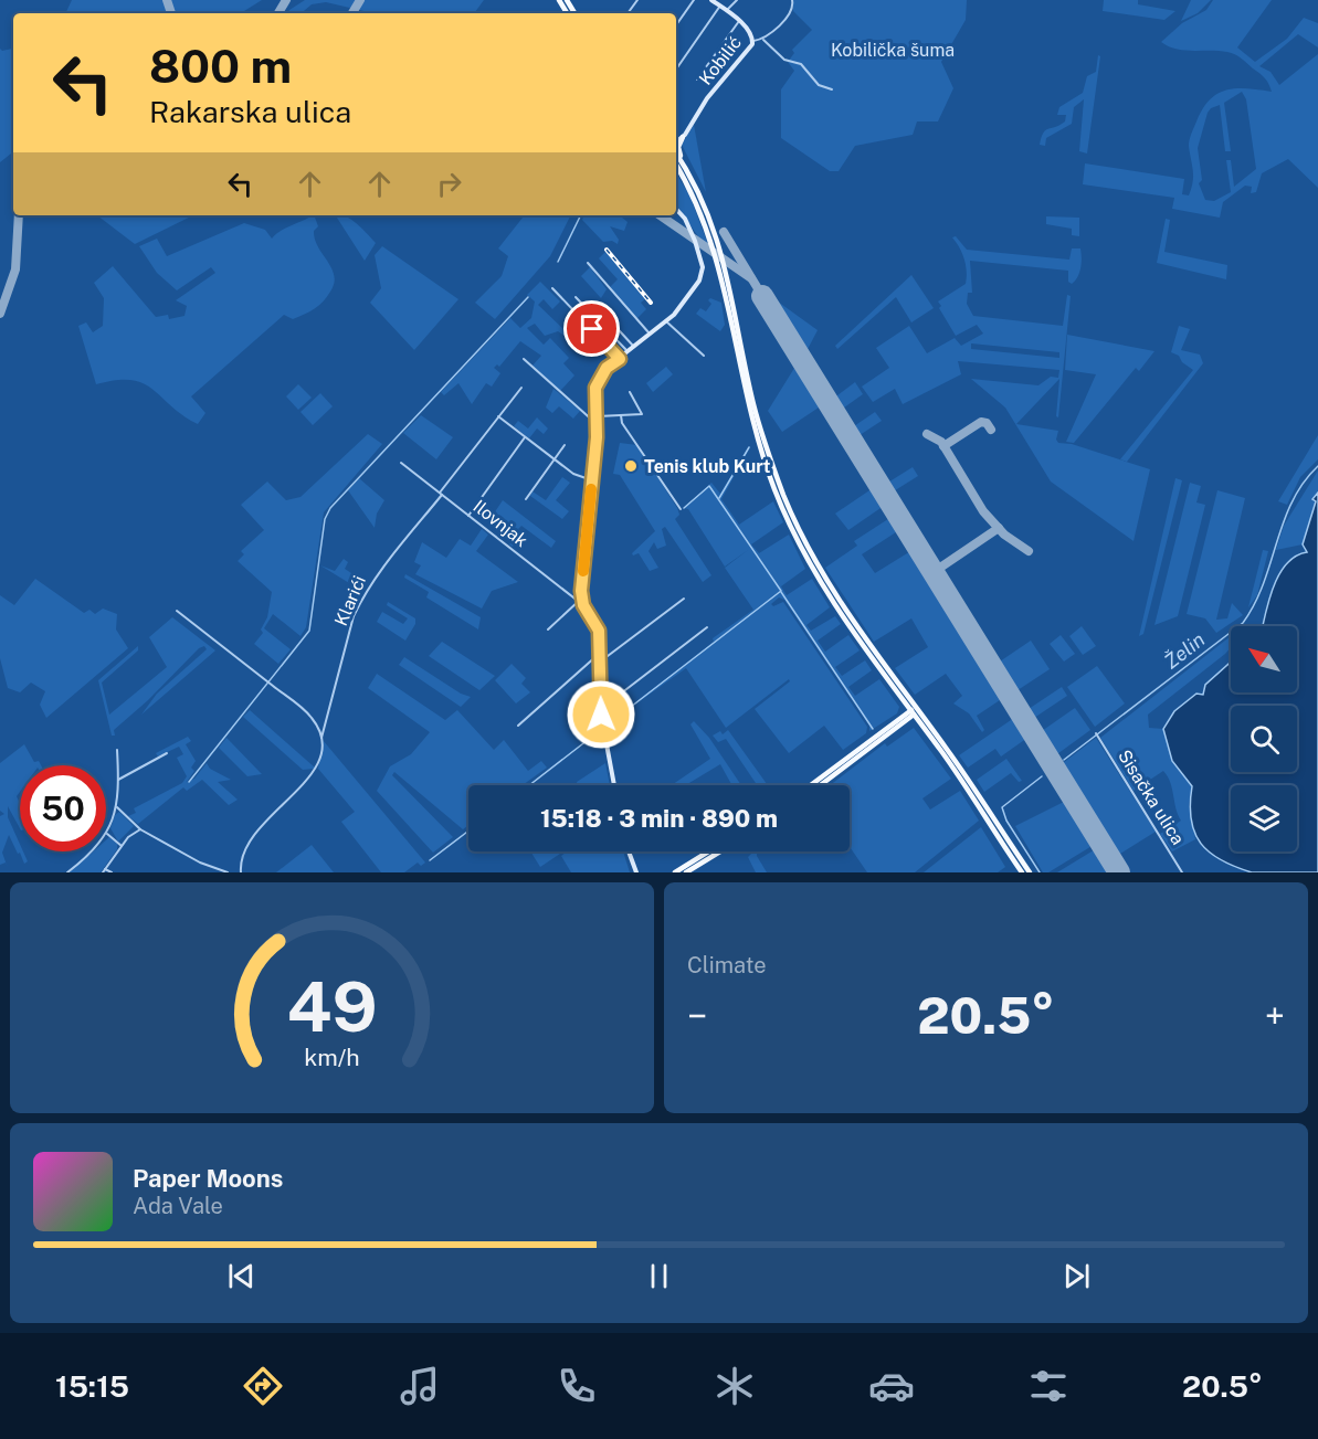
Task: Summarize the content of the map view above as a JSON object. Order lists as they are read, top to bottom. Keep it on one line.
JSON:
{"streets":{"main road":["Kobilić"],"street":["Ilovnjak","Klarići","Sisačka ulica"]},"crossings":[["Ilovnjak","Klarići"]],"water":["Želin"],"parks":["Kobilička šuma"],"places":["Tenis klub Kurt"],"north":"top left","page":{"turn":["800 m","Rakarska ulica"],"limit":"50","trip":"15:18 · 3 min · 890 m","tile":"Climate","heat":["−","20.5°","+"],"song":["Paper Moons","Ada Vale"],"tabs":["15:15","20.5°"],"gauge":["49","km/h"]}}
